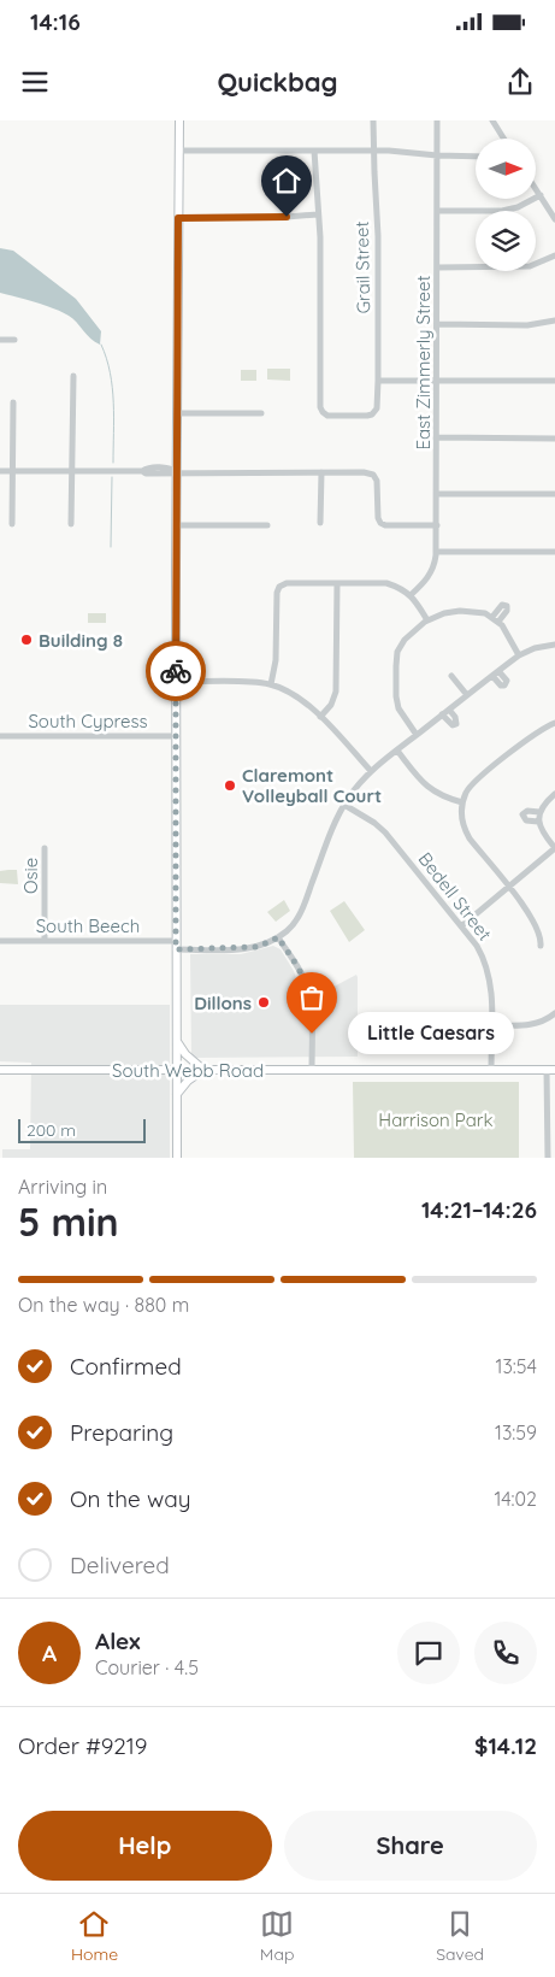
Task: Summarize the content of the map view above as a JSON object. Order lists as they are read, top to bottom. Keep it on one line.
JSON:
{"streets":{"main road":["South Webb Road"],"street":["Grail Street","East Zimmerly Street","South Cypress","Osie","Bedell Street","South Beech"]},"crossings":[["Osie","South Beech"],["Bedell Street","South Webb Road"]],"parks":["Harrison Park"],"places":["Building 8","Claremont Volleyball Court","Dillons","Little Caesars"],"scale_bar":"200 m","north":"right","page":{"status":"14:16","header":"Quickbag","bubble":"Little Caesars","scale":"200 m","heading":["5 min","Arriving in","14:21–14:26"],"panel":["Alex","Courier · 4.5","Order #9219","$14.12"],"bar":"On the way · 880 m","list":[["Confirmed","13:54"],["Preparing","13:59"],["On the way","14:02"],"Delivered"],"round":"A","buttons":["Help","Share"],"tabs":["Home","Map","Saved"]}}
